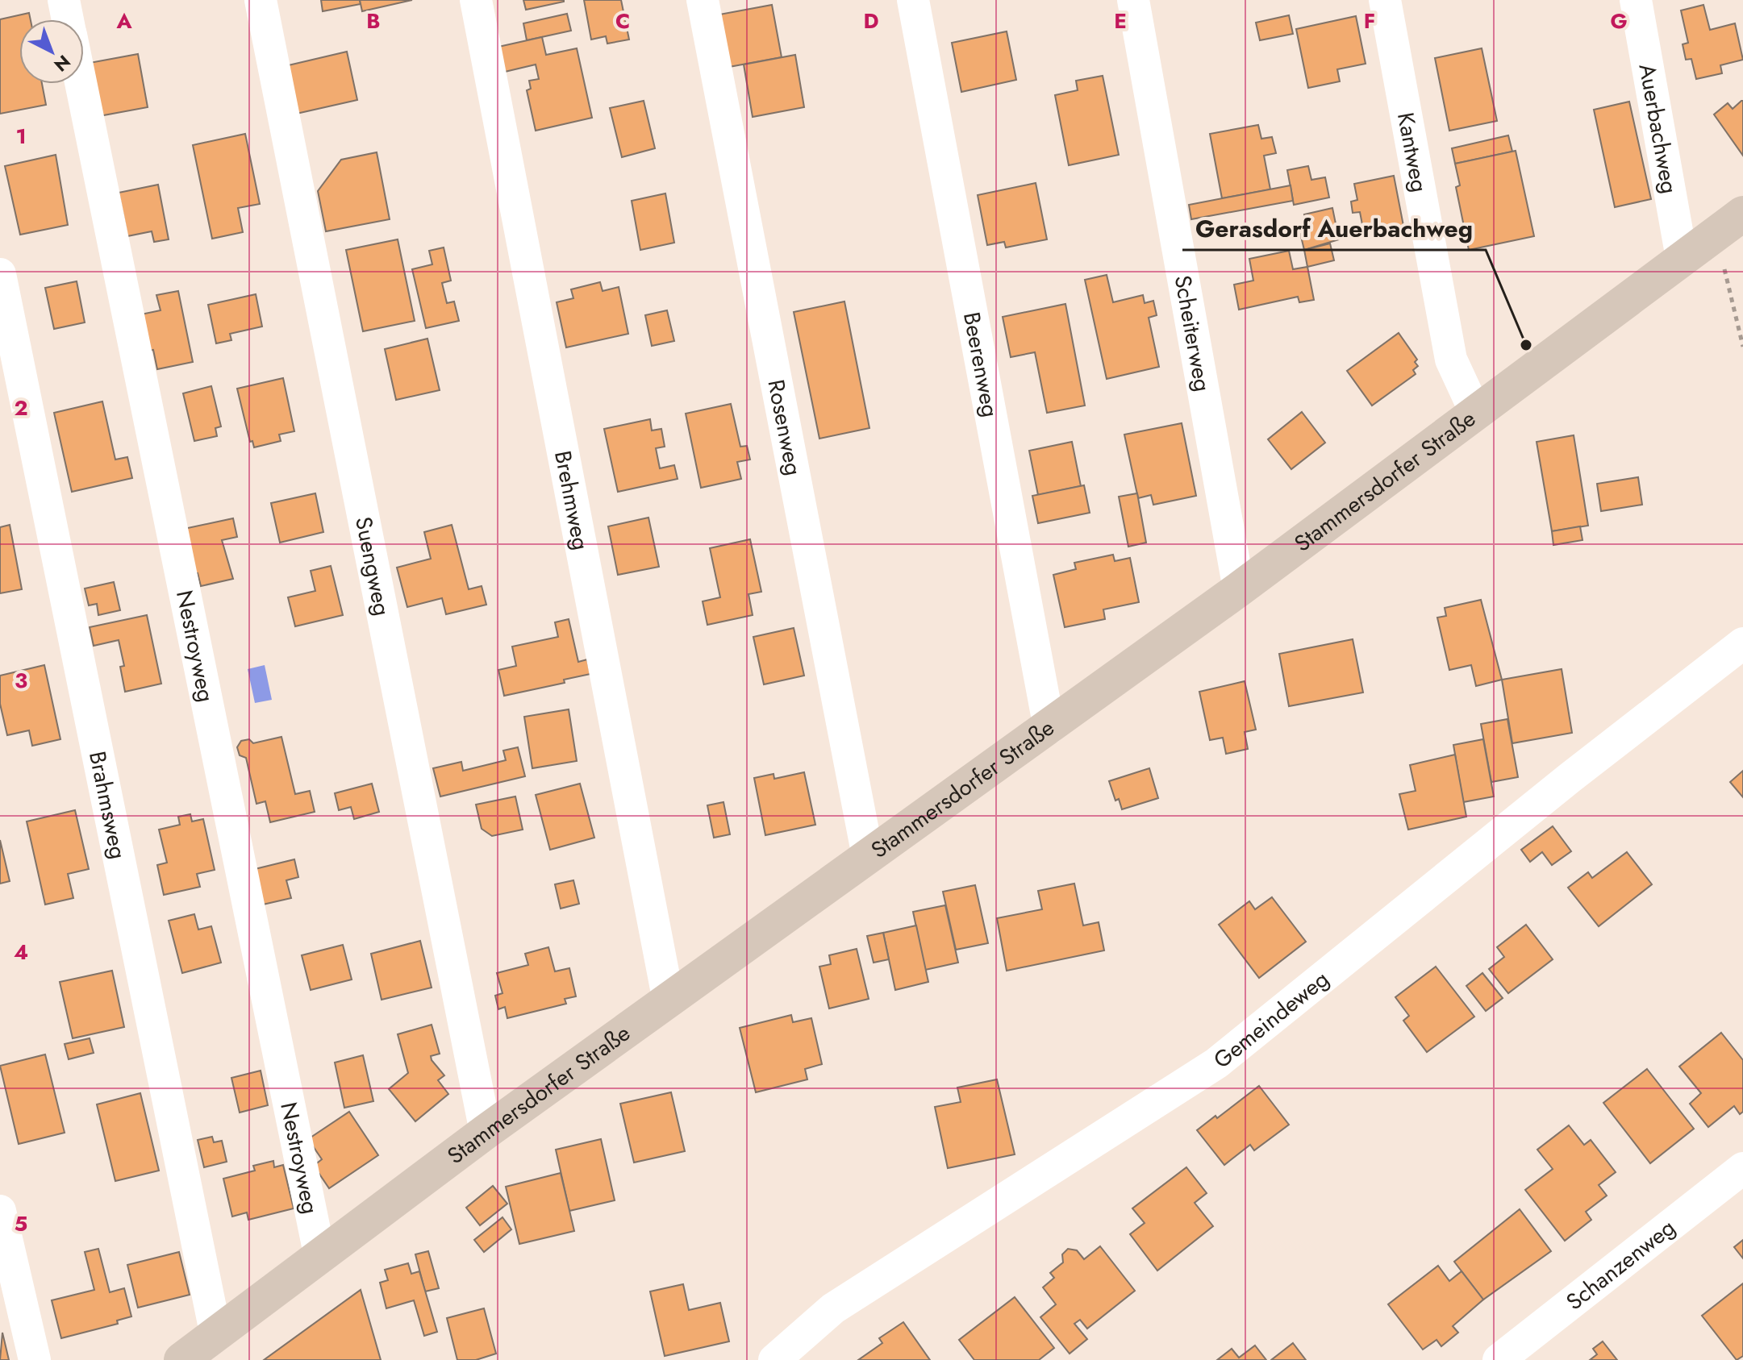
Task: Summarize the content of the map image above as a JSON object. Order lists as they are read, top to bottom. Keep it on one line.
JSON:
{"streets":{"main road":["Stammersdorfer Straße"],"street":["Auerbachweg","Kantweg","Scheiterweg","Beerenweg","Rosenweg","Brehmweg","Suengweg","Nestroyweg","Brahmsweg","Gemeindeweg","Schanzenweg"]},"crossings":[["Auerbachweg","Stammersdorfer Straße"],["Kantweg","Stammersdorfer Straße"],["Scheiterweg","Stammersdorfer Straße"],["Beerenweg","Stammersdorfer Straße"],["Rosenweg","Stammersdorfer Straße"],["Stammersdorfer Straße","Brehmweg"],["Stammersdorfer Straße","Suengweg"],["Stammersdorfer Straße","Nestroyweg"],["Stammersdorfer Straße","Brahmsweg"]],"places":["Gerasdorf Auerbachweg"],"north":"bottom right","grid":{"columns":["A","B","C","D","E","F","G"],"rows":["1","2","3","4","5"]}}
